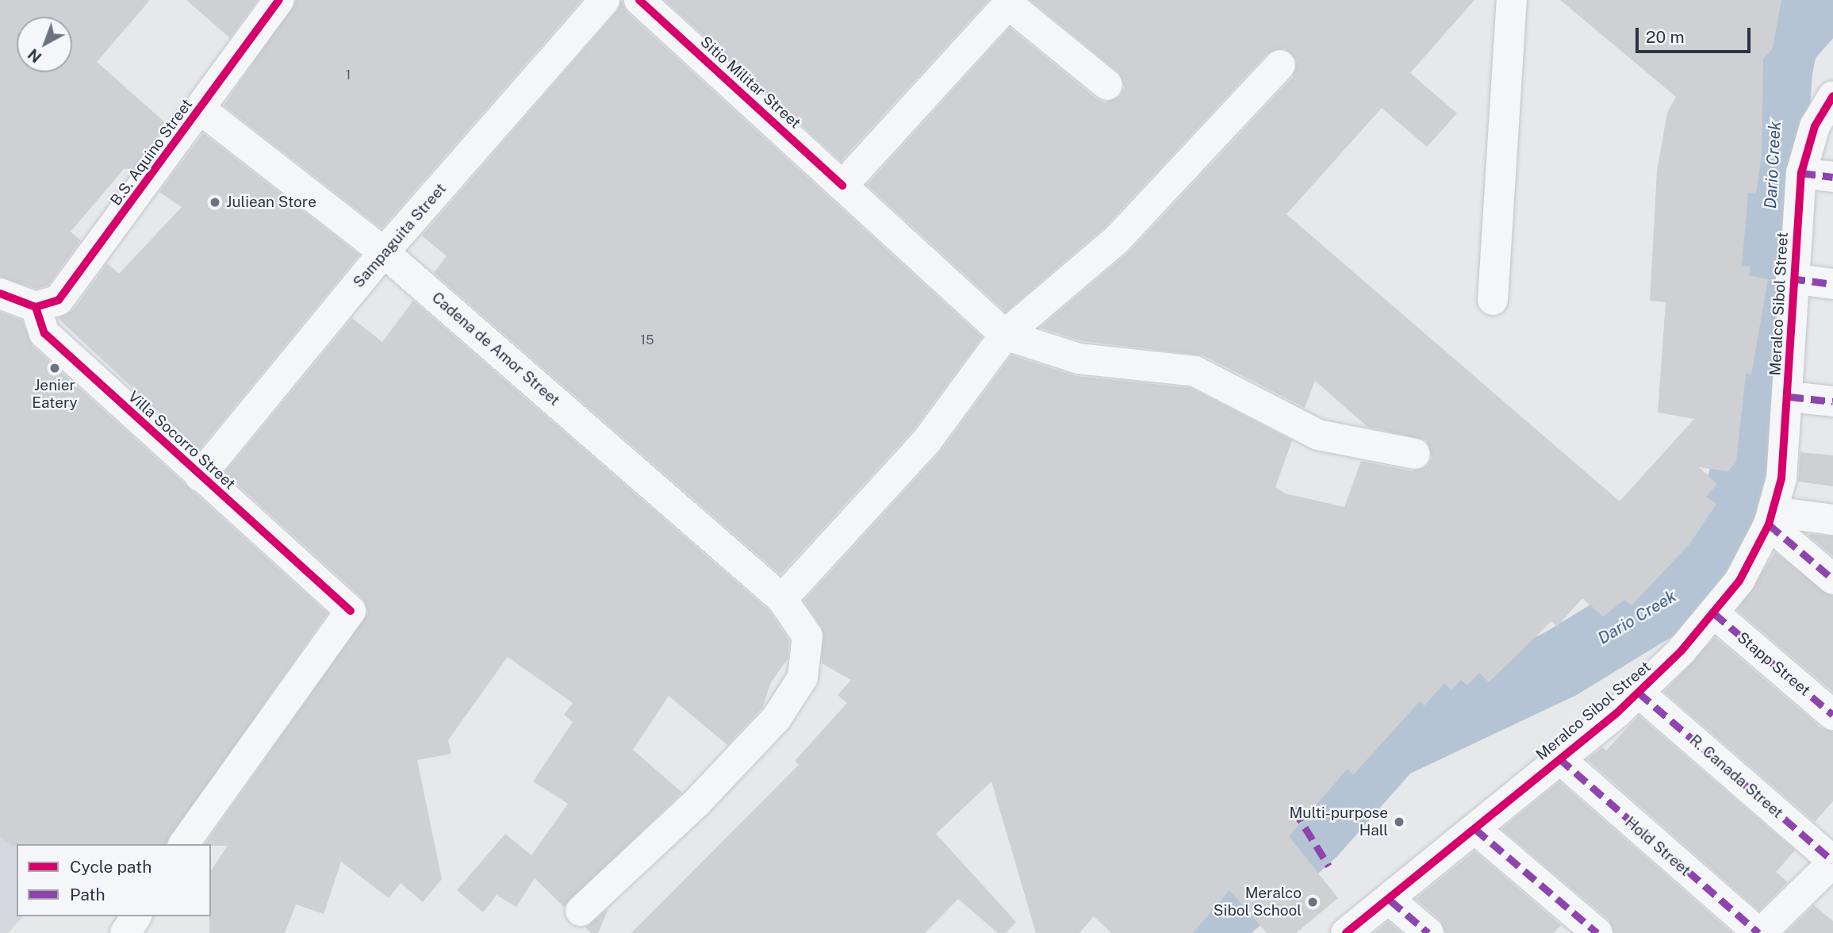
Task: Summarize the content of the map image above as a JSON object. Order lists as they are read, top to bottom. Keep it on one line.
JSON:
{"streets":{"street":["Sitio Militar Street","B.S. Aquino Street","Sampaguita Street","Meralco Sibol Street","Cadena de Amor Street","Villa Socorro Street","Stapp Street","R. Canada Street","Hold Street"]},"crossings":[["B.S. Aquino Street","Cadena de Amor Street"],["B.S. Aquino Street","Villa Socorro Street"],["Sampaguita Street","Cadena de Amor Street"],["Sampaguita Street","Villa Socorro Street"],["Meralco Sibol Street","Stapp Street"],["Meralco Sibol Street","R. Canada Street"],["Meralco Sibol Street","Hold Street"]],"water":["Dario Creek"],"places":["Juliean Store","Jenier Eatery","Multi-purpose Hall","Meralco Sibol School"],"house_numbers":["1","15"],"legend":["Cycle path","Path"],"scale_bar":"20 m","north":"bottom left"}
